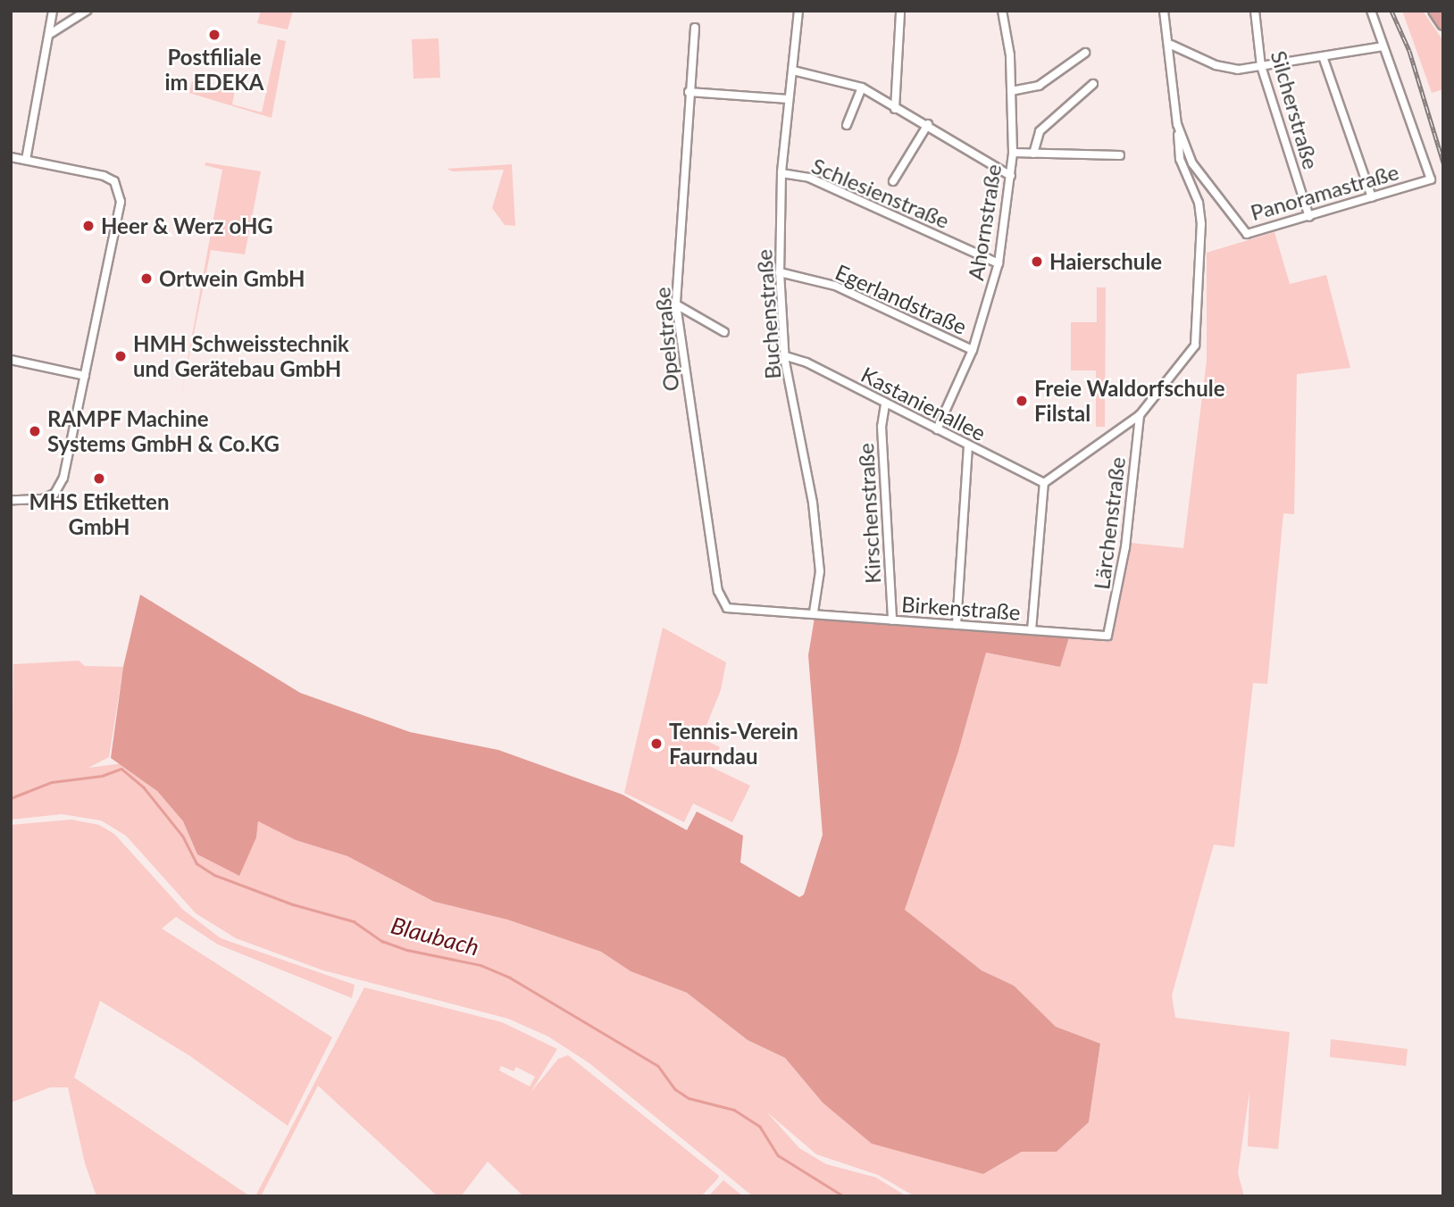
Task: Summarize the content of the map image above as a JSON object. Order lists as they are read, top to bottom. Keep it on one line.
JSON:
{"streets":{"street":["Silcherstraße","Panoramastraße","Schlesienstraße","Ahornstraße","Egerlandstraße","Buchenstraße","Opelstraße","Kastanienallee","Kirschenstraße","Lärchenstraße","Birkenstraße"]},"crossings":[["Silcherstraße","Panoramastraße"],["Schlesienstraße","Ahornstraße"],["Schlesienstraße","Buchenstraße"],["Ahornstraße","Egerlandstraße"],["Ahornstraße","Kastanienallee"],["Egerlandstraße","Buchenstraße"],["Buchenstraße","Kastanienallee"],["Buchenstraße","Birkenstraße"],["Opelstraße","Birkenstraße"],["Kastanienallee","Kirschenstraße"],["Kirschenstraße","Birkenstraße"],["Lärchenstraße","Birkenstraße"]],"water":["Blaubach"],"places":["Postfiliale im EDEKA","Heer & Werz oHG","Haierschule","Ortwein GmbH","HMH Schweisstechnik und Gerätebau GmbH","Freie Waldorfschule Filstal","RAMPF Machine Systems GmbH & Co.KG","MHS Etiketten GmbH","Tennis-Verein Faurndau"]}
